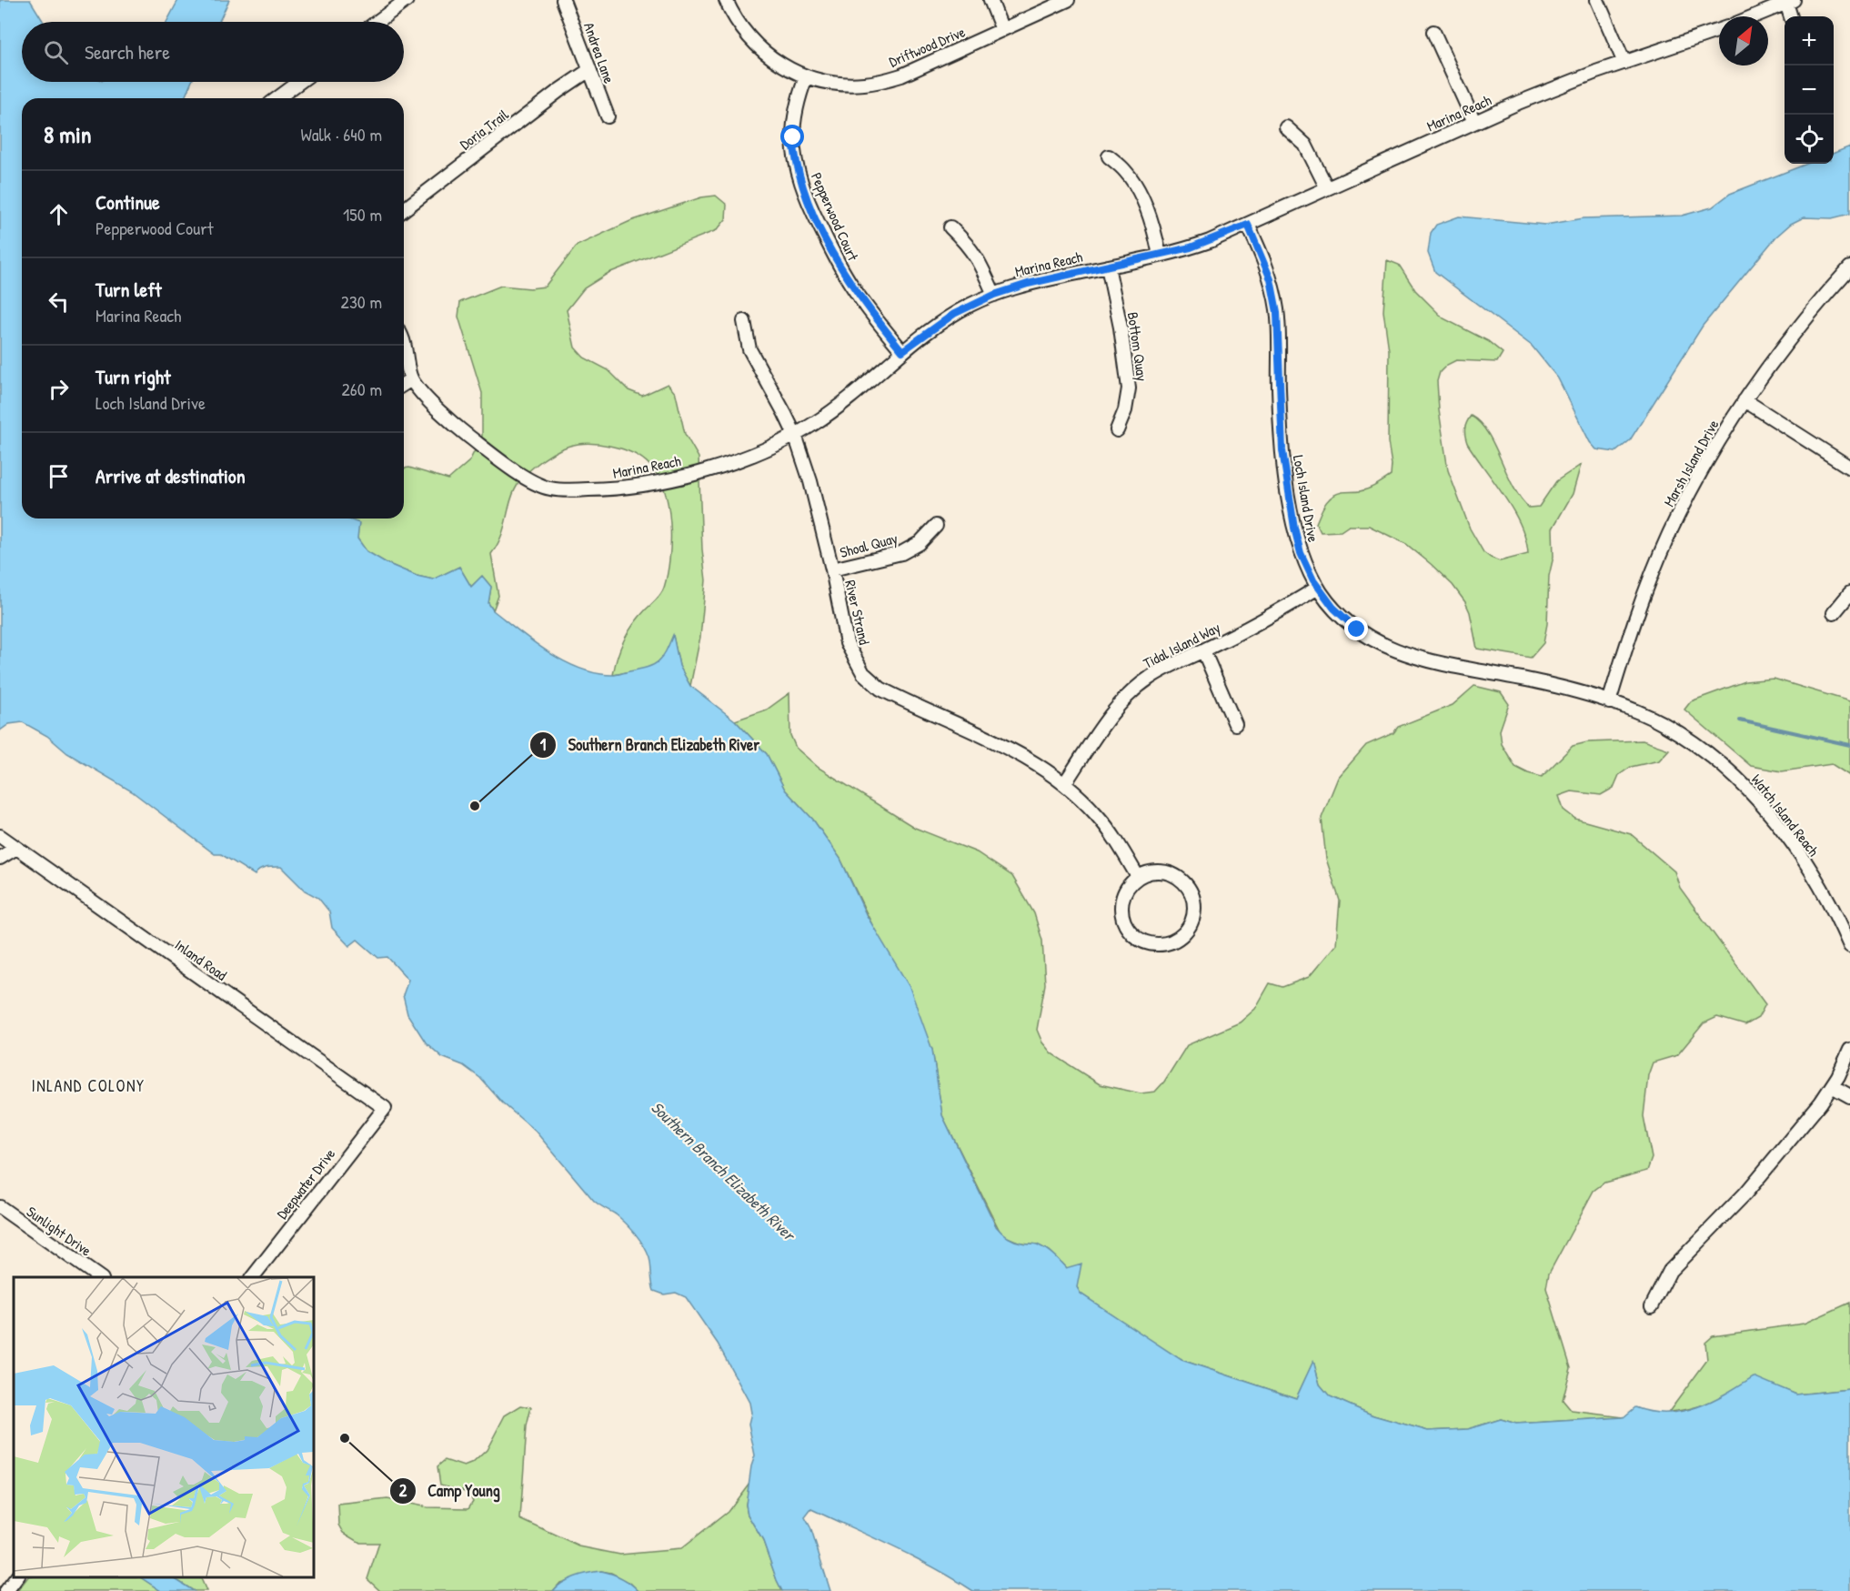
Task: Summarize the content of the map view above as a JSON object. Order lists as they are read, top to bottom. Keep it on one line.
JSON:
{"streets":{"street":["Driftwood Drive","Andrea Lane","Marina Reach","Doria Trail","Pepperwood Court","Bottom Quay","Marsh Island Drive","Loch Island Drive","Shoal Quay","River Strand","Tidal Island Way","Watch Island Reach","Inland Road","Deepwater Drive","Sunlight Drive"]},"crossings":[["Driftwood Drive","Pepperwood Court"],["Andrea Lane","Doria Trail"],["Marina Reach","Pepperwood Court"],["Marina Reach","Bottom Quay"],["Marina Reach","Loch Island Drive"],["Marina Reach","River Strand"],["Marsh Island Drive","Loch Island Drive"],["Marsh Island Drive","Watch Island Reach"],["Loch Island Drive","Tidal Island Way"],["Loch Island Drive","Watch Island Reach"],["Shoal Quay","River Strand"],["River Strand","Tidal Island Way"],["Inland Road","Deepwater Drive"]],"districts":["INLAND COLONY"],"water":["Southern Branch Elizabeth River"],"places":["Southern Branch Elizabeth River","Camp Young"],"north":"top right","page":{"map_buttons":["+","−"],"search":"Search here","heading":["8 min","Walk · 640 m"],"list":[["Continue","Pepperwood Court","150 m"],["Turn left","Marina Reach","230 m"],["Turn right","Loch Island Drive","260 m"],"Arrive at destination"]}}
